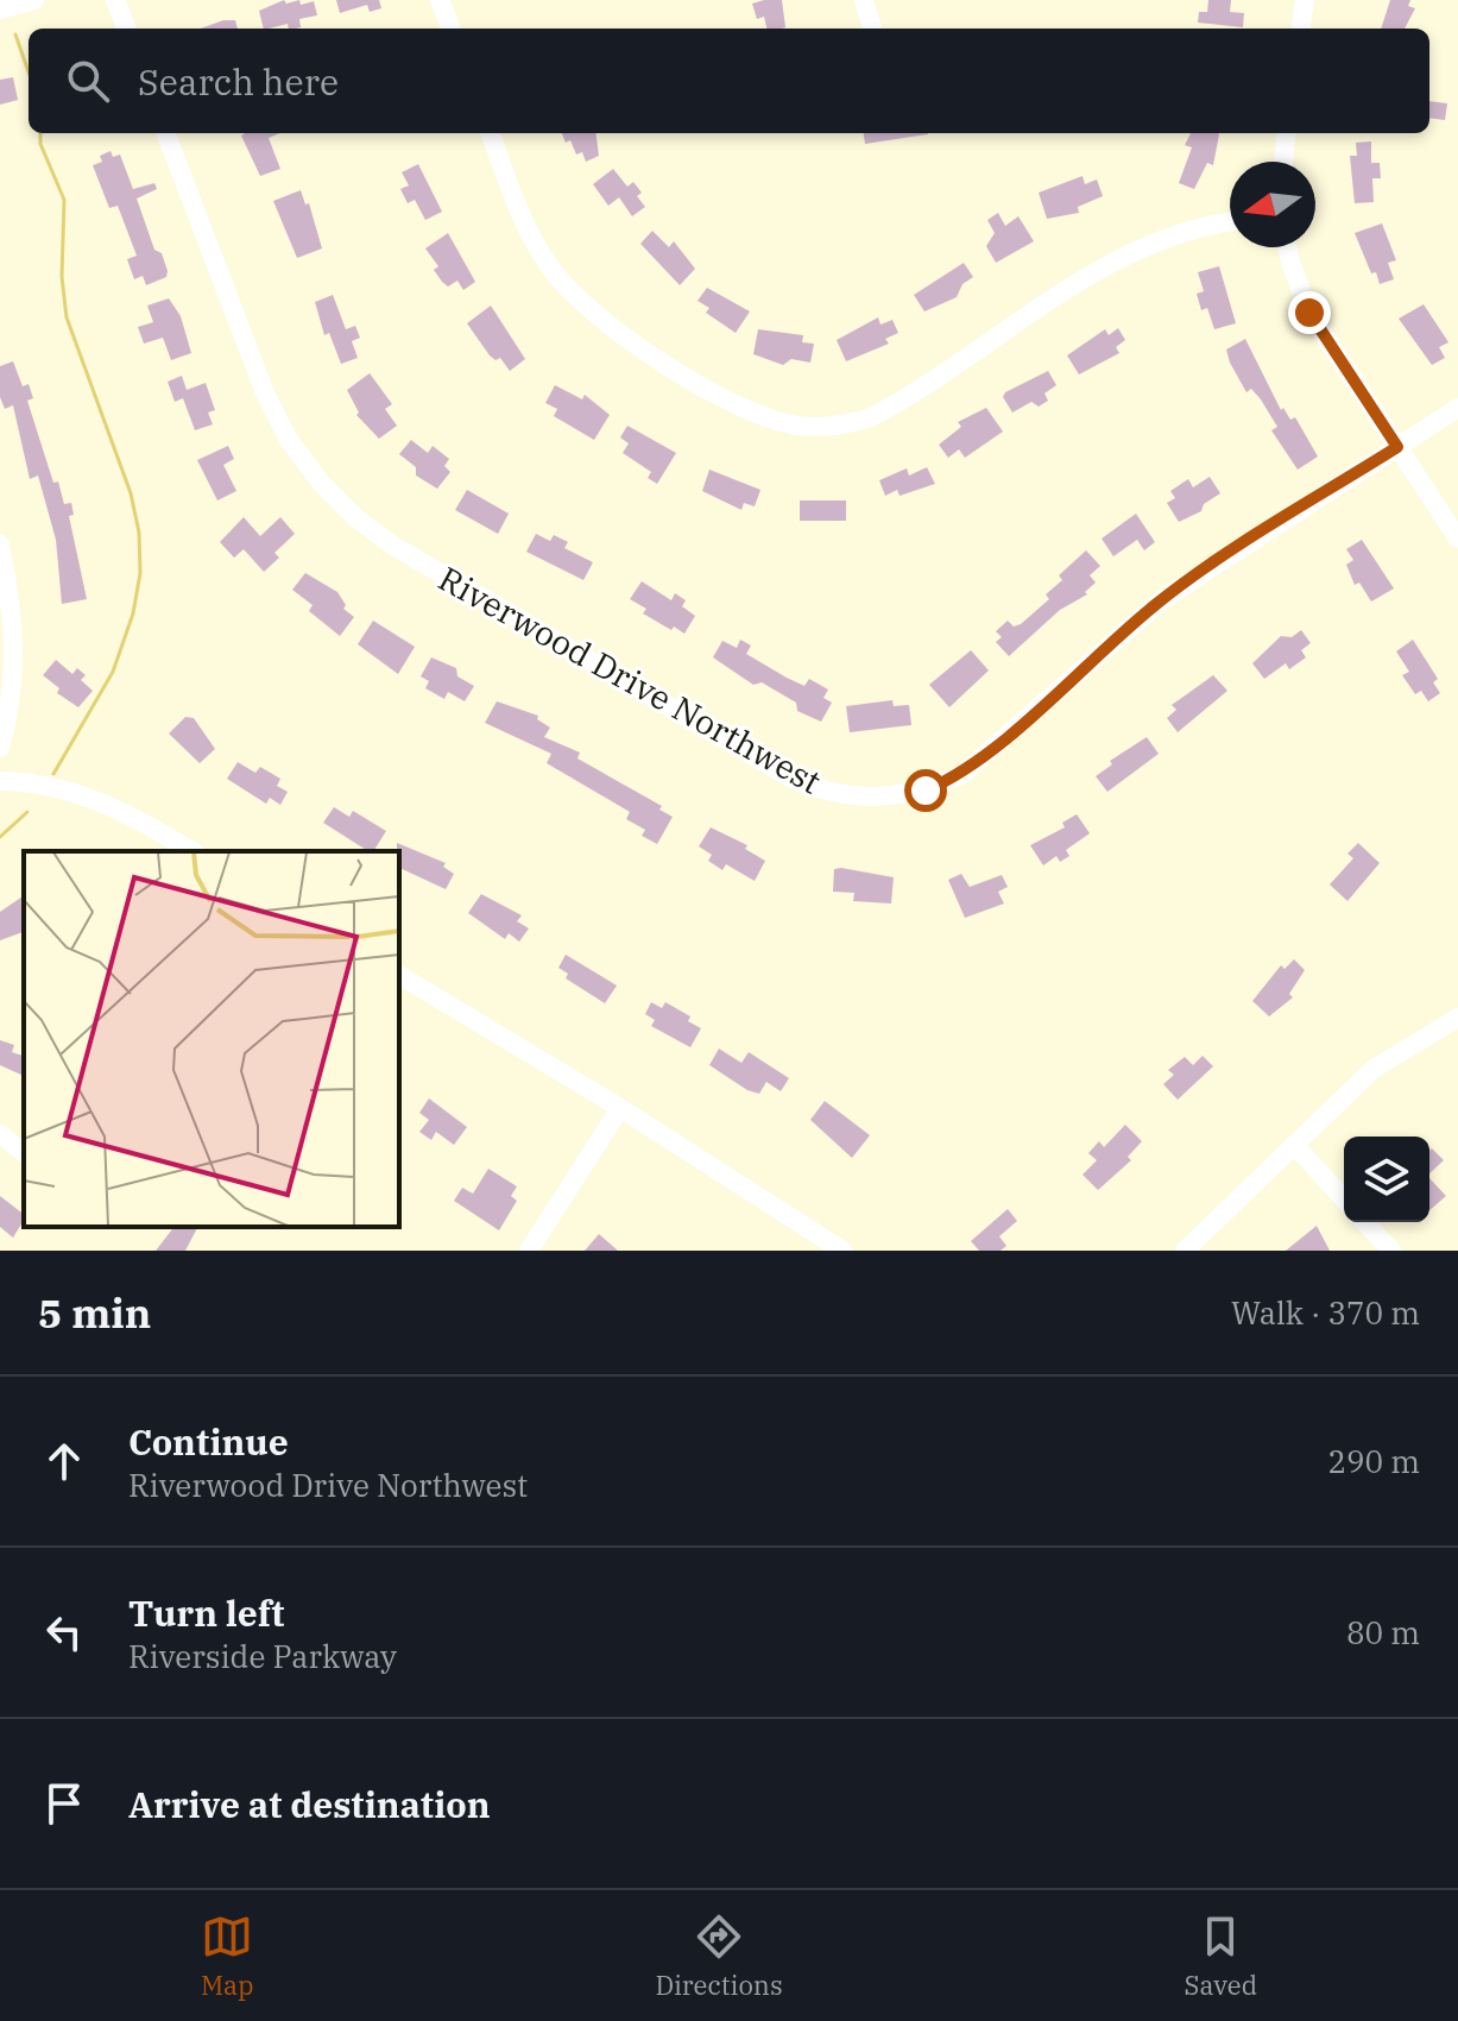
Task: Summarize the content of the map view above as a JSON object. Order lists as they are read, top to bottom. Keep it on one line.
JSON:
{"streets":{"street":["Riverwood Drive Northwest"]},"north":"left","page":{"search":"Search here","heading":["5 min","Walk · 370 m"],"list":[["Continue","Riverwood Drive Northwest","290 m"],["Turn left","Riverside Parkway","80 m"],"Arrive at destination"],"nav":["Map","Directions","Saved"]}}
